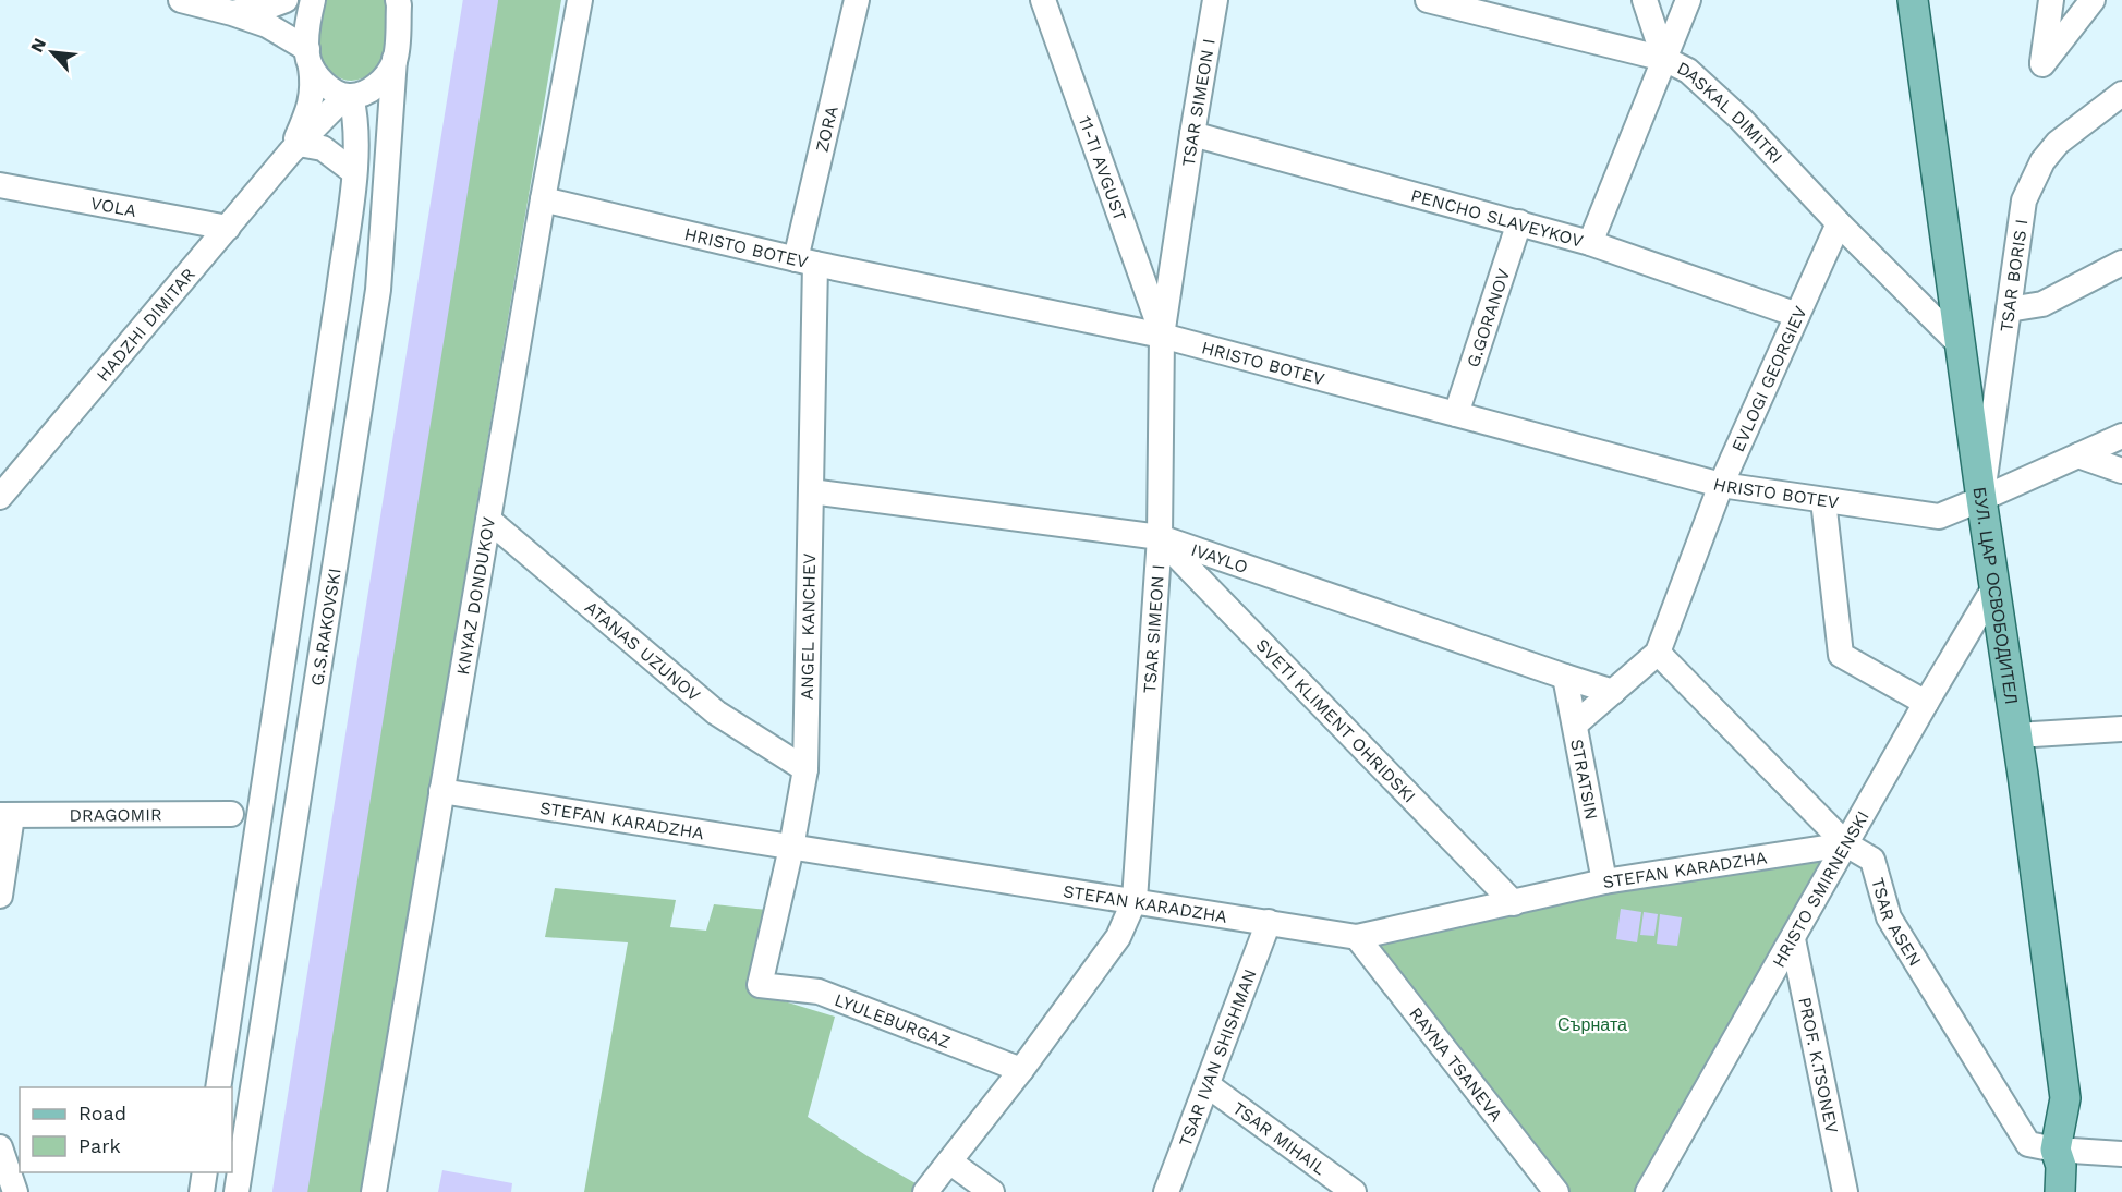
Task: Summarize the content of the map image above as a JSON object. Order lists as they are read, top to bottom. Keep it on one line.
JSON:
{"streets":{"main road":["БУЛ. ЦАР ОСВОБОДИТЕЛ"],"street":["TSAR SIMEON I","DASKAL DIMITRI","ZORA","11-TI AVGUST","VOLA","PENCHO SLAVEYKOV","HRISTO BOTEV","TSAR BORIS I","G.GORANOV","HADZHI DIMITAR","EVLOGI GEORGIEV","IVAYLO","KNYAZ DONDUKOV","G.S.RAKOVSKI","ANGEL KANCHEV","ATANAS UZUNOV","SVETI KLIMENT OHRIDSKI","STRATSIN","DRAGOMIR","STEFAN KARADZHA","HRISTO SMIRNENSKI","TSAR ASEN","LYULEBURGAZ","TSAR IVAN SHISHMAN","RAYNA TSANEVA","PROF. K.TSONEV","TSAR MIHAIL"]},"crossings":[["TSAR SIMEON I","11-TI AVGUST"],["TSAR SIMEON I","PENCHO SLAVEYKOV"],["TSAR SIMEON I","HRISTO BOTEV"],["TSAR SIMEON I","IVAYLO"],["TSAR SIMEON I","SVETI KLIMENT OHRIDSKI"],["TSAR SIMEON I","STEFAN KARADZHA"],["TSAR SIMEON I","LYULEBURGAZ"],["DASKAL DIMITRI","EVLOGI GEORGIEV"],["DASKAL DIMITRI","БУЛ. ЦАР ОСВОБОДИТЕЛ"],["ZORA","HRISTO BOTEV"],["ZORA","ANGEL KANCHEV"],["11-TI AVGUST","HRISTO BOTEV"],["VOLA","HADZHI DIMITAR"],["PENCHO SLAVEYKOV","G.GORANOV"],["PENCHO SLAVEYKOV","EVLOGI GEORGIEV"],["HRISTO BOTEV","TSAR BORIS I"],["HRISTO BOTEV","G.GORANOV"],["HRISTO BOTEV","EVLOGI GEORGIEV"],["HRISTO BOTEV","KNYAZ DONDUKOV"],["HRISTO BOTEV","БУЛ. ЦАР ОСВОБОДИТЕЛ"],["HRISTO BOTEV","ANGEL KANCHEV"],["TSAR BORIS I","БУЛ. ЦАР ОСВОБОДИТЕЛ"],["EVLOGI GEORGIEV","IVAYLO"],["EVLOGI GEORGIEV","STRATSIN"],["EVLOGI GEORGIEV","TSAR ASEN"],["IVAYLO","ANGEL KANCHEV"],["IVAYLO","SVETI KLIMENT OHRIDSKI"],["IVAYLO","STRATSIN"],["KNYAZ DONDUKOV","ATANAS UZUNOV"],["KNYAZ DONDUKOV","STEFAN KARADZHA"],["БУЛ. ЦАР ОСВОБОДИТЕЛ","HRISTO SMIRNENSKI"],["БУЛ. ЦАР ОСВОБОДИТЕЛ","TSAR ASEN"],["ANGEL KANCHEV","ATANAS UZUNOV"],["ANGEL KANCHEV","STEFAN KARADZHA"],["ANGEL KANCHEV","LYULEBURGAZ"],["SVETI KLIMENT OHRIDSKI","STEFAN KARADZHA"],["STRATSIN","STEFAN KARADZHA"],["STEFAN KARADZHA","HRISTO SMIRNENSKI"],["STEFAN KARADZHA","TSAR ASEN"],["STEFAN KARADZHA","TSAR IVAN SHISHMAN"],["STEFAN KARADZHA","RAYNA TSANEVA"],["HRISTO SMIRNENSKI","TSAR ASEN"],["HRISTO SMIRNENSKI","PROF. K.TSONEV"],["TSAR IVAN SHISHMAN","TSAR MIHAIL"]],"parks":["Сърната"],"legend":["Road","Park"],"north":"top left"}
